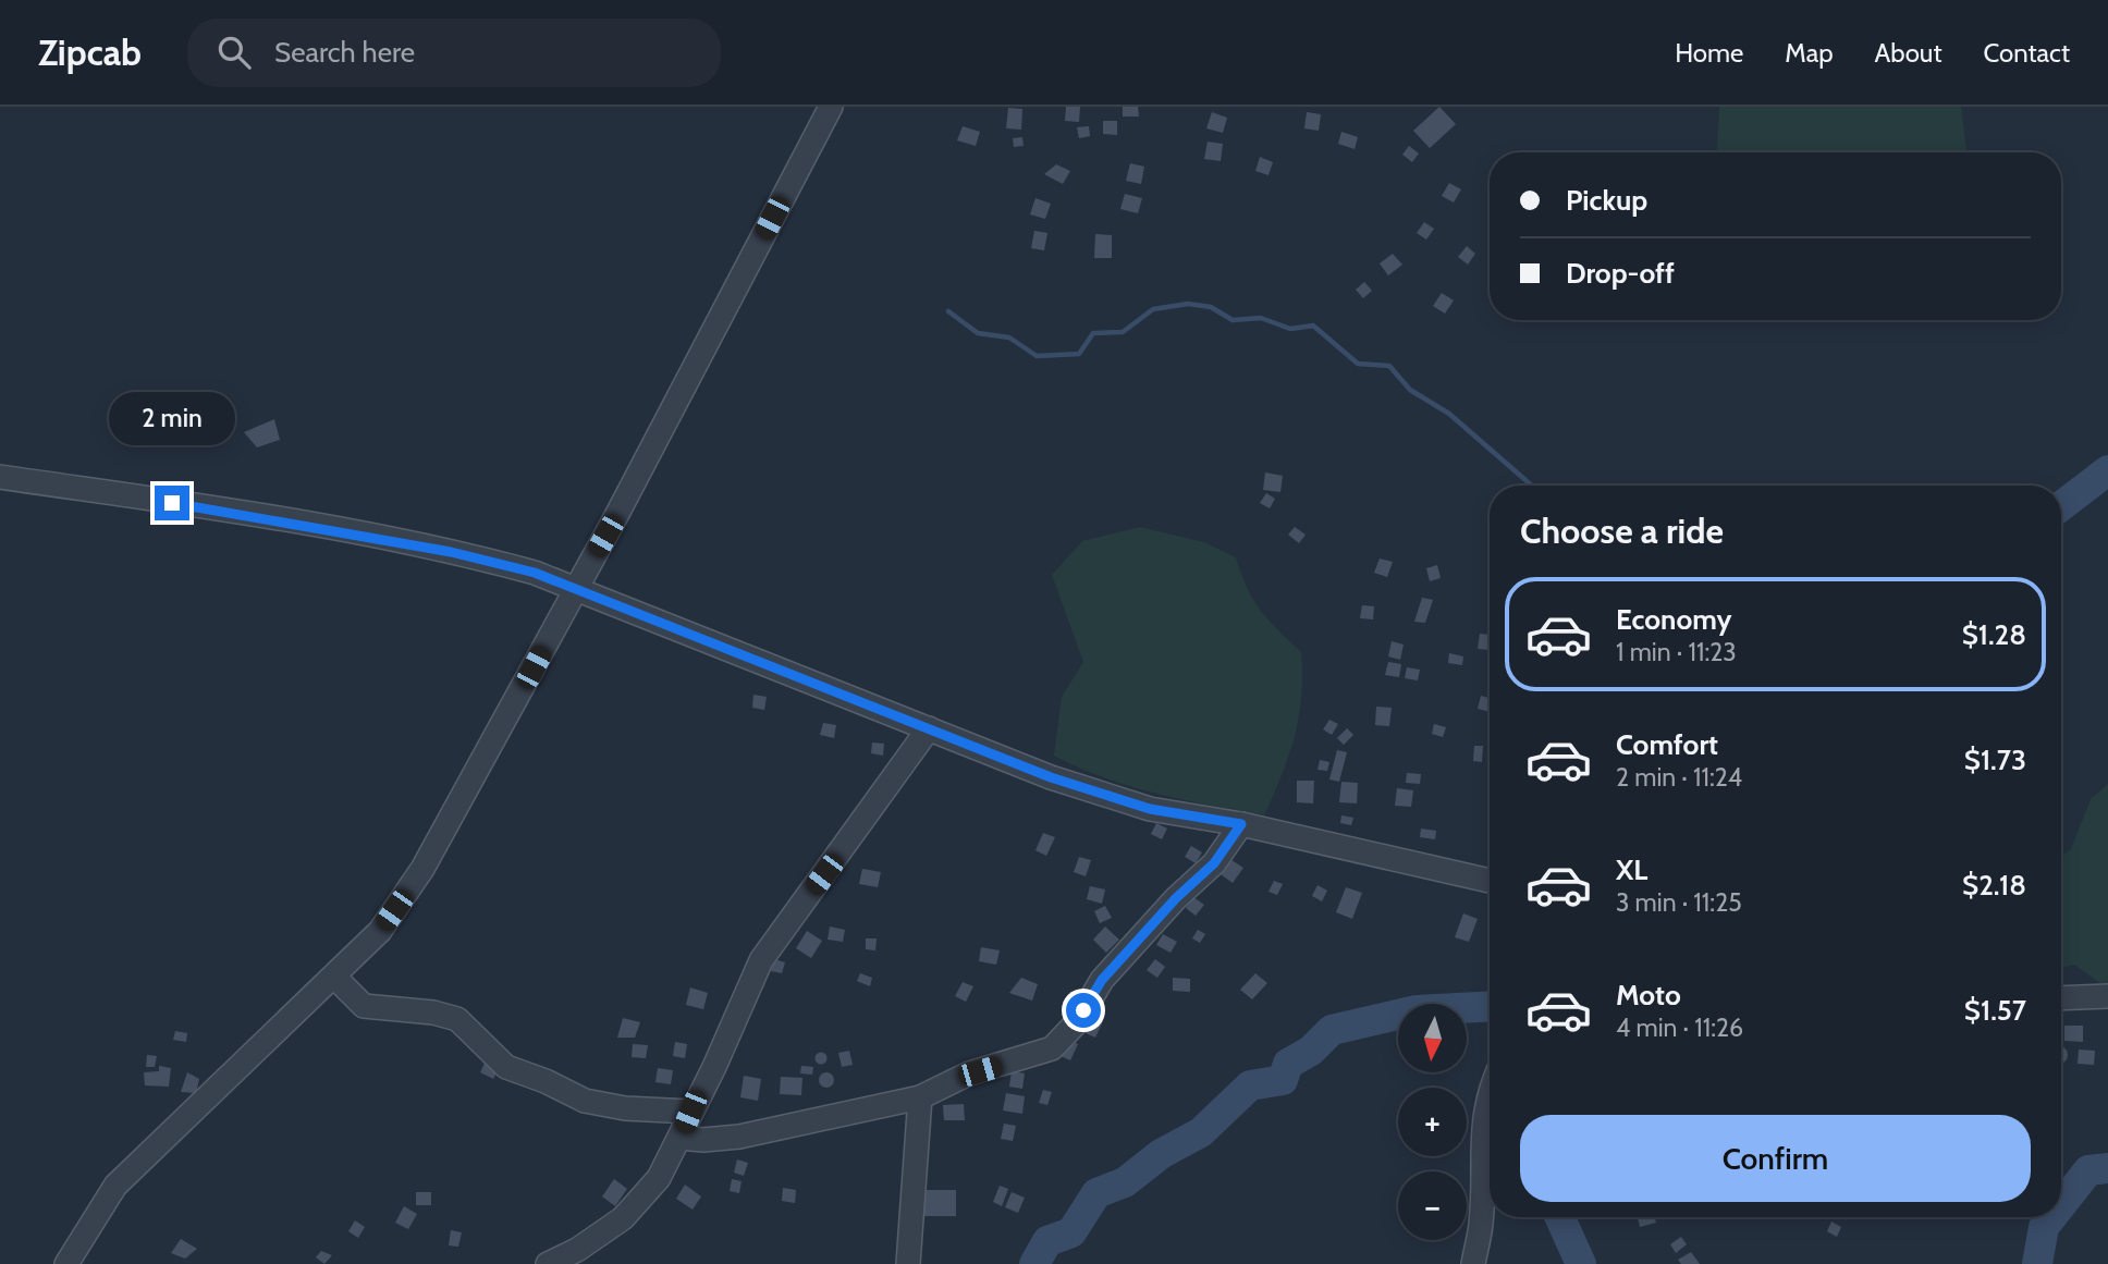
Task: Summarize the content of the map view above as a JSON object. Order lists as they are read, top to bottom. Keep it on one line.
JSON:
{"north":"bottom","page":{"header":"Zipcab","search":"Search here","nav":["Home","Map","About","Contact"],"banner":["Pickup","Drop-off"],"bubble":"2 min","heading":"Choose a ride","list":[{"name":"Economy","note":"1 min · 11:23","value":"$1.28"},{"name":"Comfort","note":"2 min · 11:24","value":"$1.73"},{"name":"XL","note":"3 min · 11:25","value":"$2.18"},{"name":"Moto","note":"4 min · 11:26","value":"$1.57"}],"map_buttons":["+","−"],"buttons":"Confirm"}}
